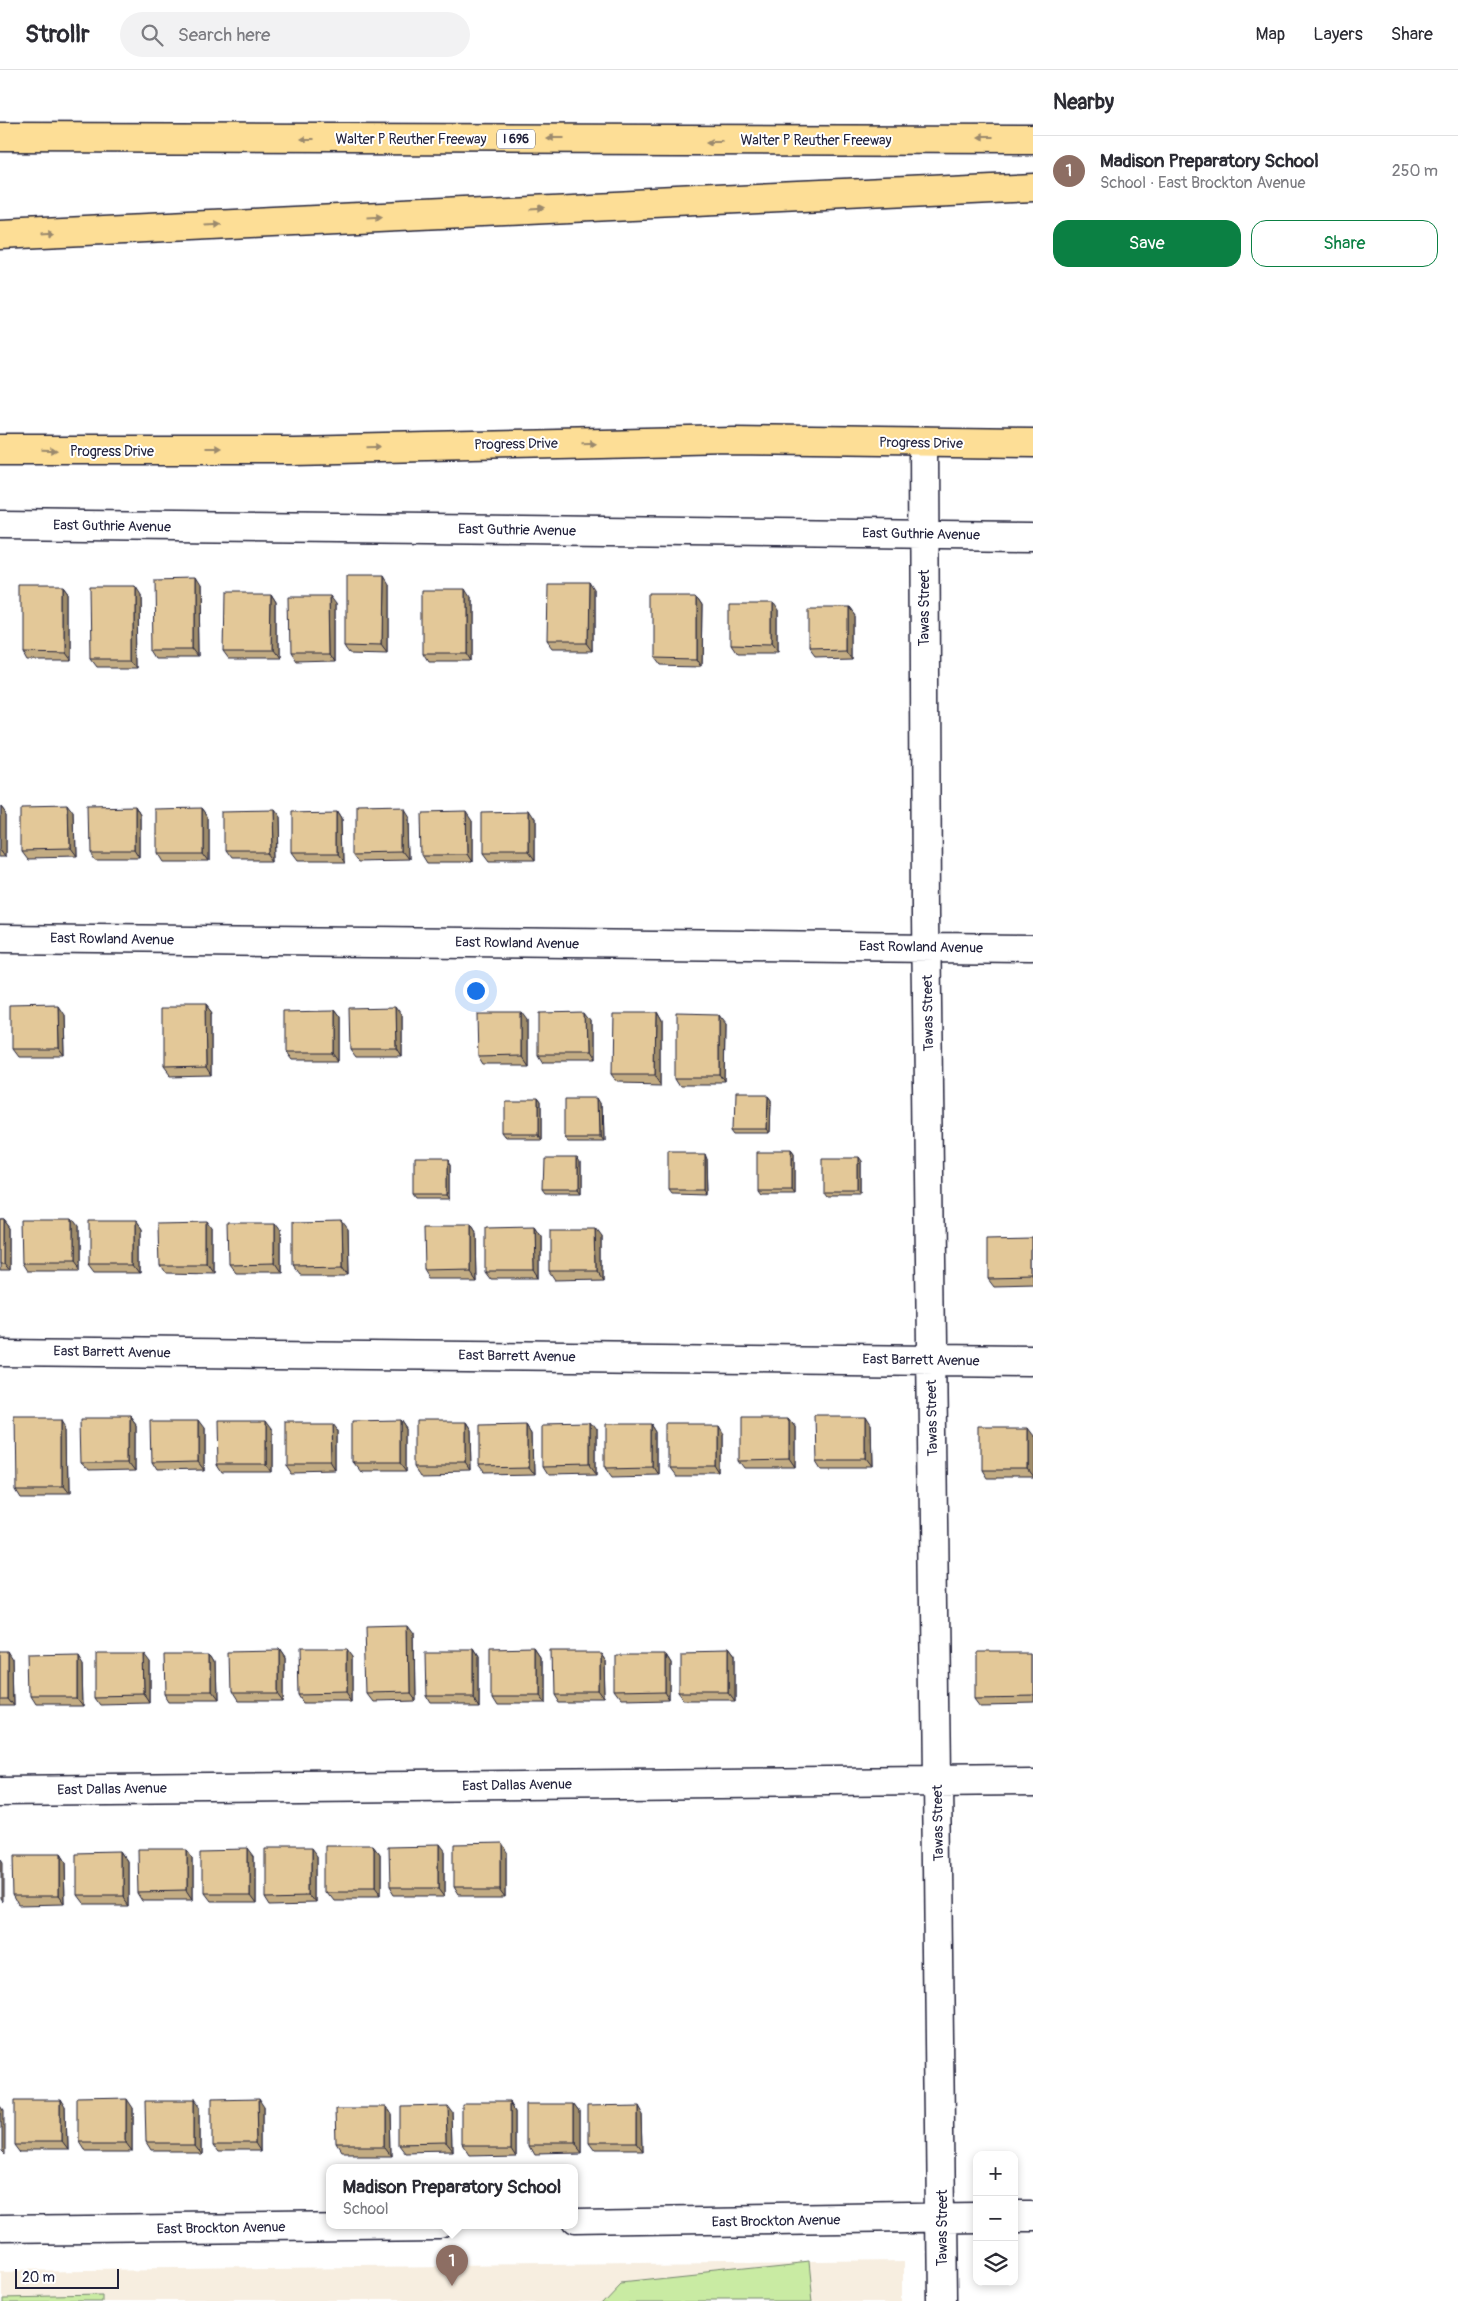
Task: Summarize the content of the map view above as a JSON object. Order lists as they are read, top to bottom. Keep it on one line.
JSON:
{"streets":{"main road":["Walter P Reuther Freeway","I 696","Progress Drive"],"street":["East Guthrie Avenue","Tawas Street","East Rowland Avenue","East Barrett Avenue","East Dallas Avenue","East Brockton Avenue"]},"crossings":[["Progress Drive","Tawas Street"],["East Guthrie Avenue","Tawas Street"],["Tawas Street","East Rowland Avenue"],["Tawas Street","East Barrett Avenue"],["Tawas Street","East Dallas Avenue"],["Tawas Street","East Brockton Avenue"]],"scale_bar":"20 m","page":{"header":"Strollr","search":"Search here","nav":["Map","Layers","Share"],"heading":"Nearby","list":[{"mark":"1","name":"Madison Preparatory School","note":"School · East Brockton Avenue","value":"250 m"}],"buttons":["Save","Share"],"map_buttons":["+","−"],"popup":["Madison Preparatory School","School"],"pins":"1","scale":"20 m"}}
